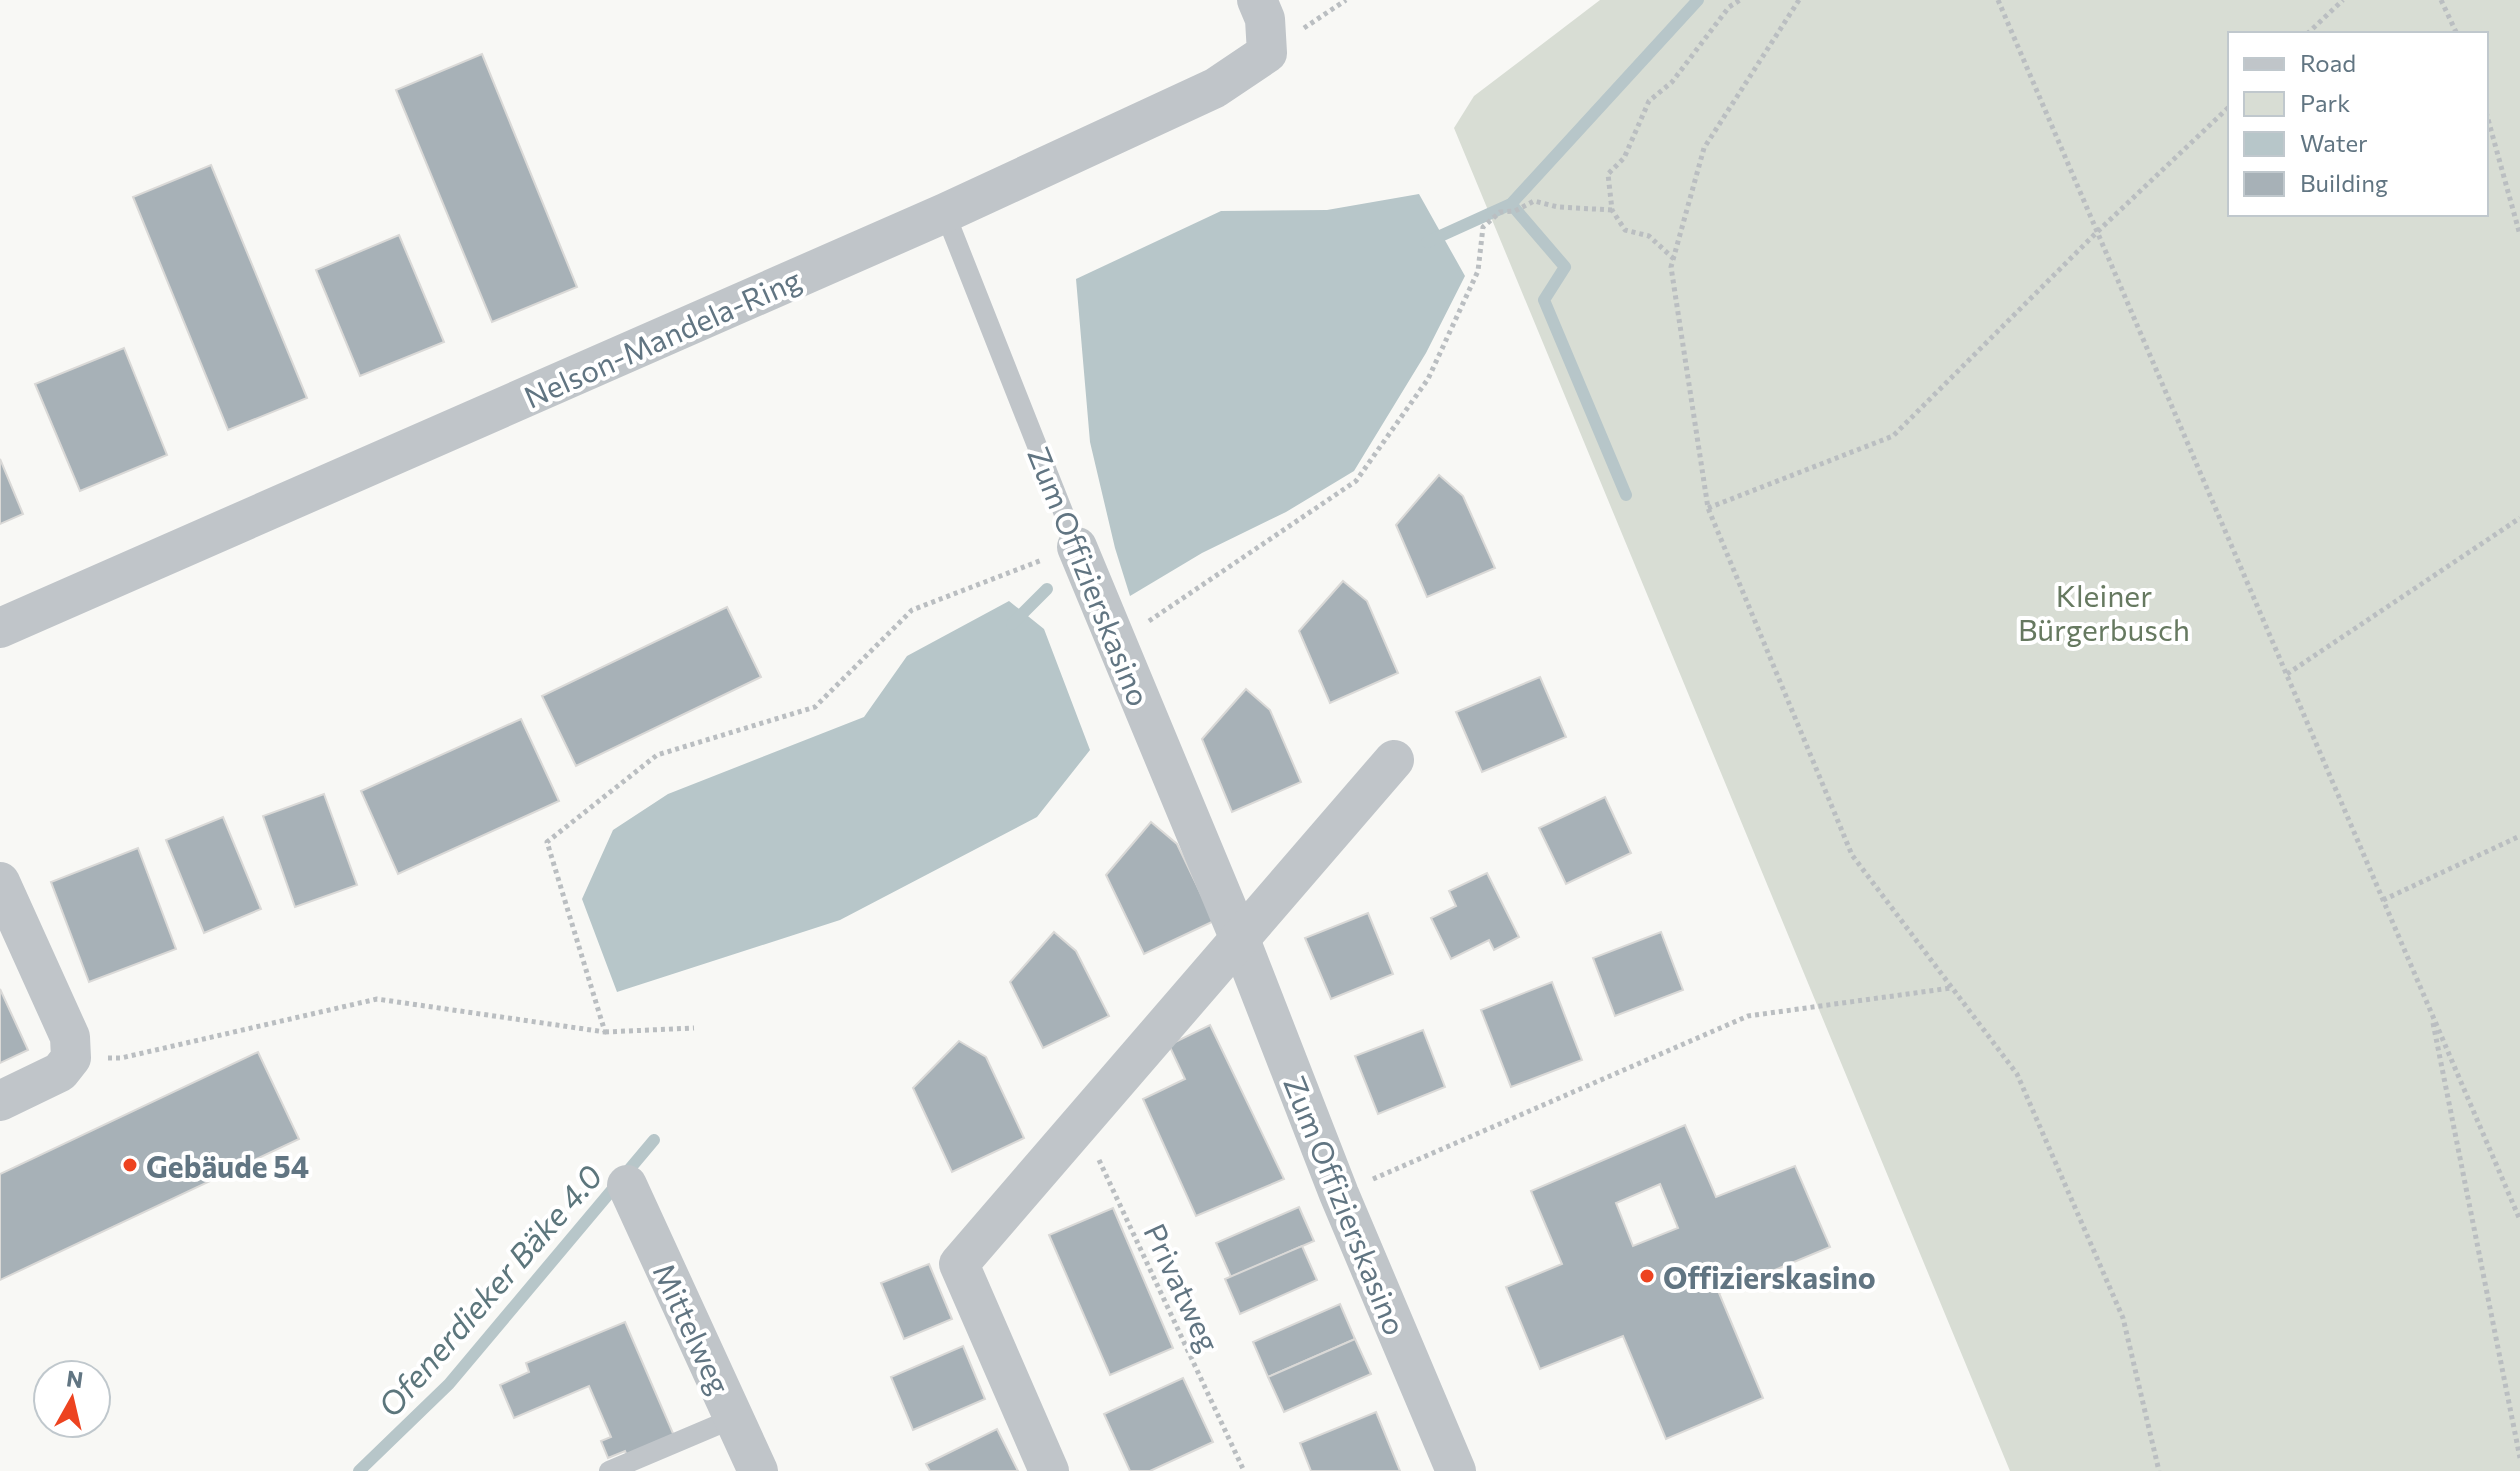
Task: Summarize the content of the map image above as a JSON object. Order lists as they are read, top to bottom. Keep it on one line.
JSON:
{"streets":{"street":["Nelson-Mandela-Ring","Zum Offizierskasino","Mittelweg"],"path":["Privatweg"]},"crossings":[["Nelson-Mandela-Ring","Zum Offizierskasino"]],"water":["Ofenerdieker Bäke 4.0"],"parks":["Kleiner Bürgerbusch"],"places":["Gebäude 54","Offizierskasino"],"legend":["Road","Park","Water","Building"],"north":"top"}
